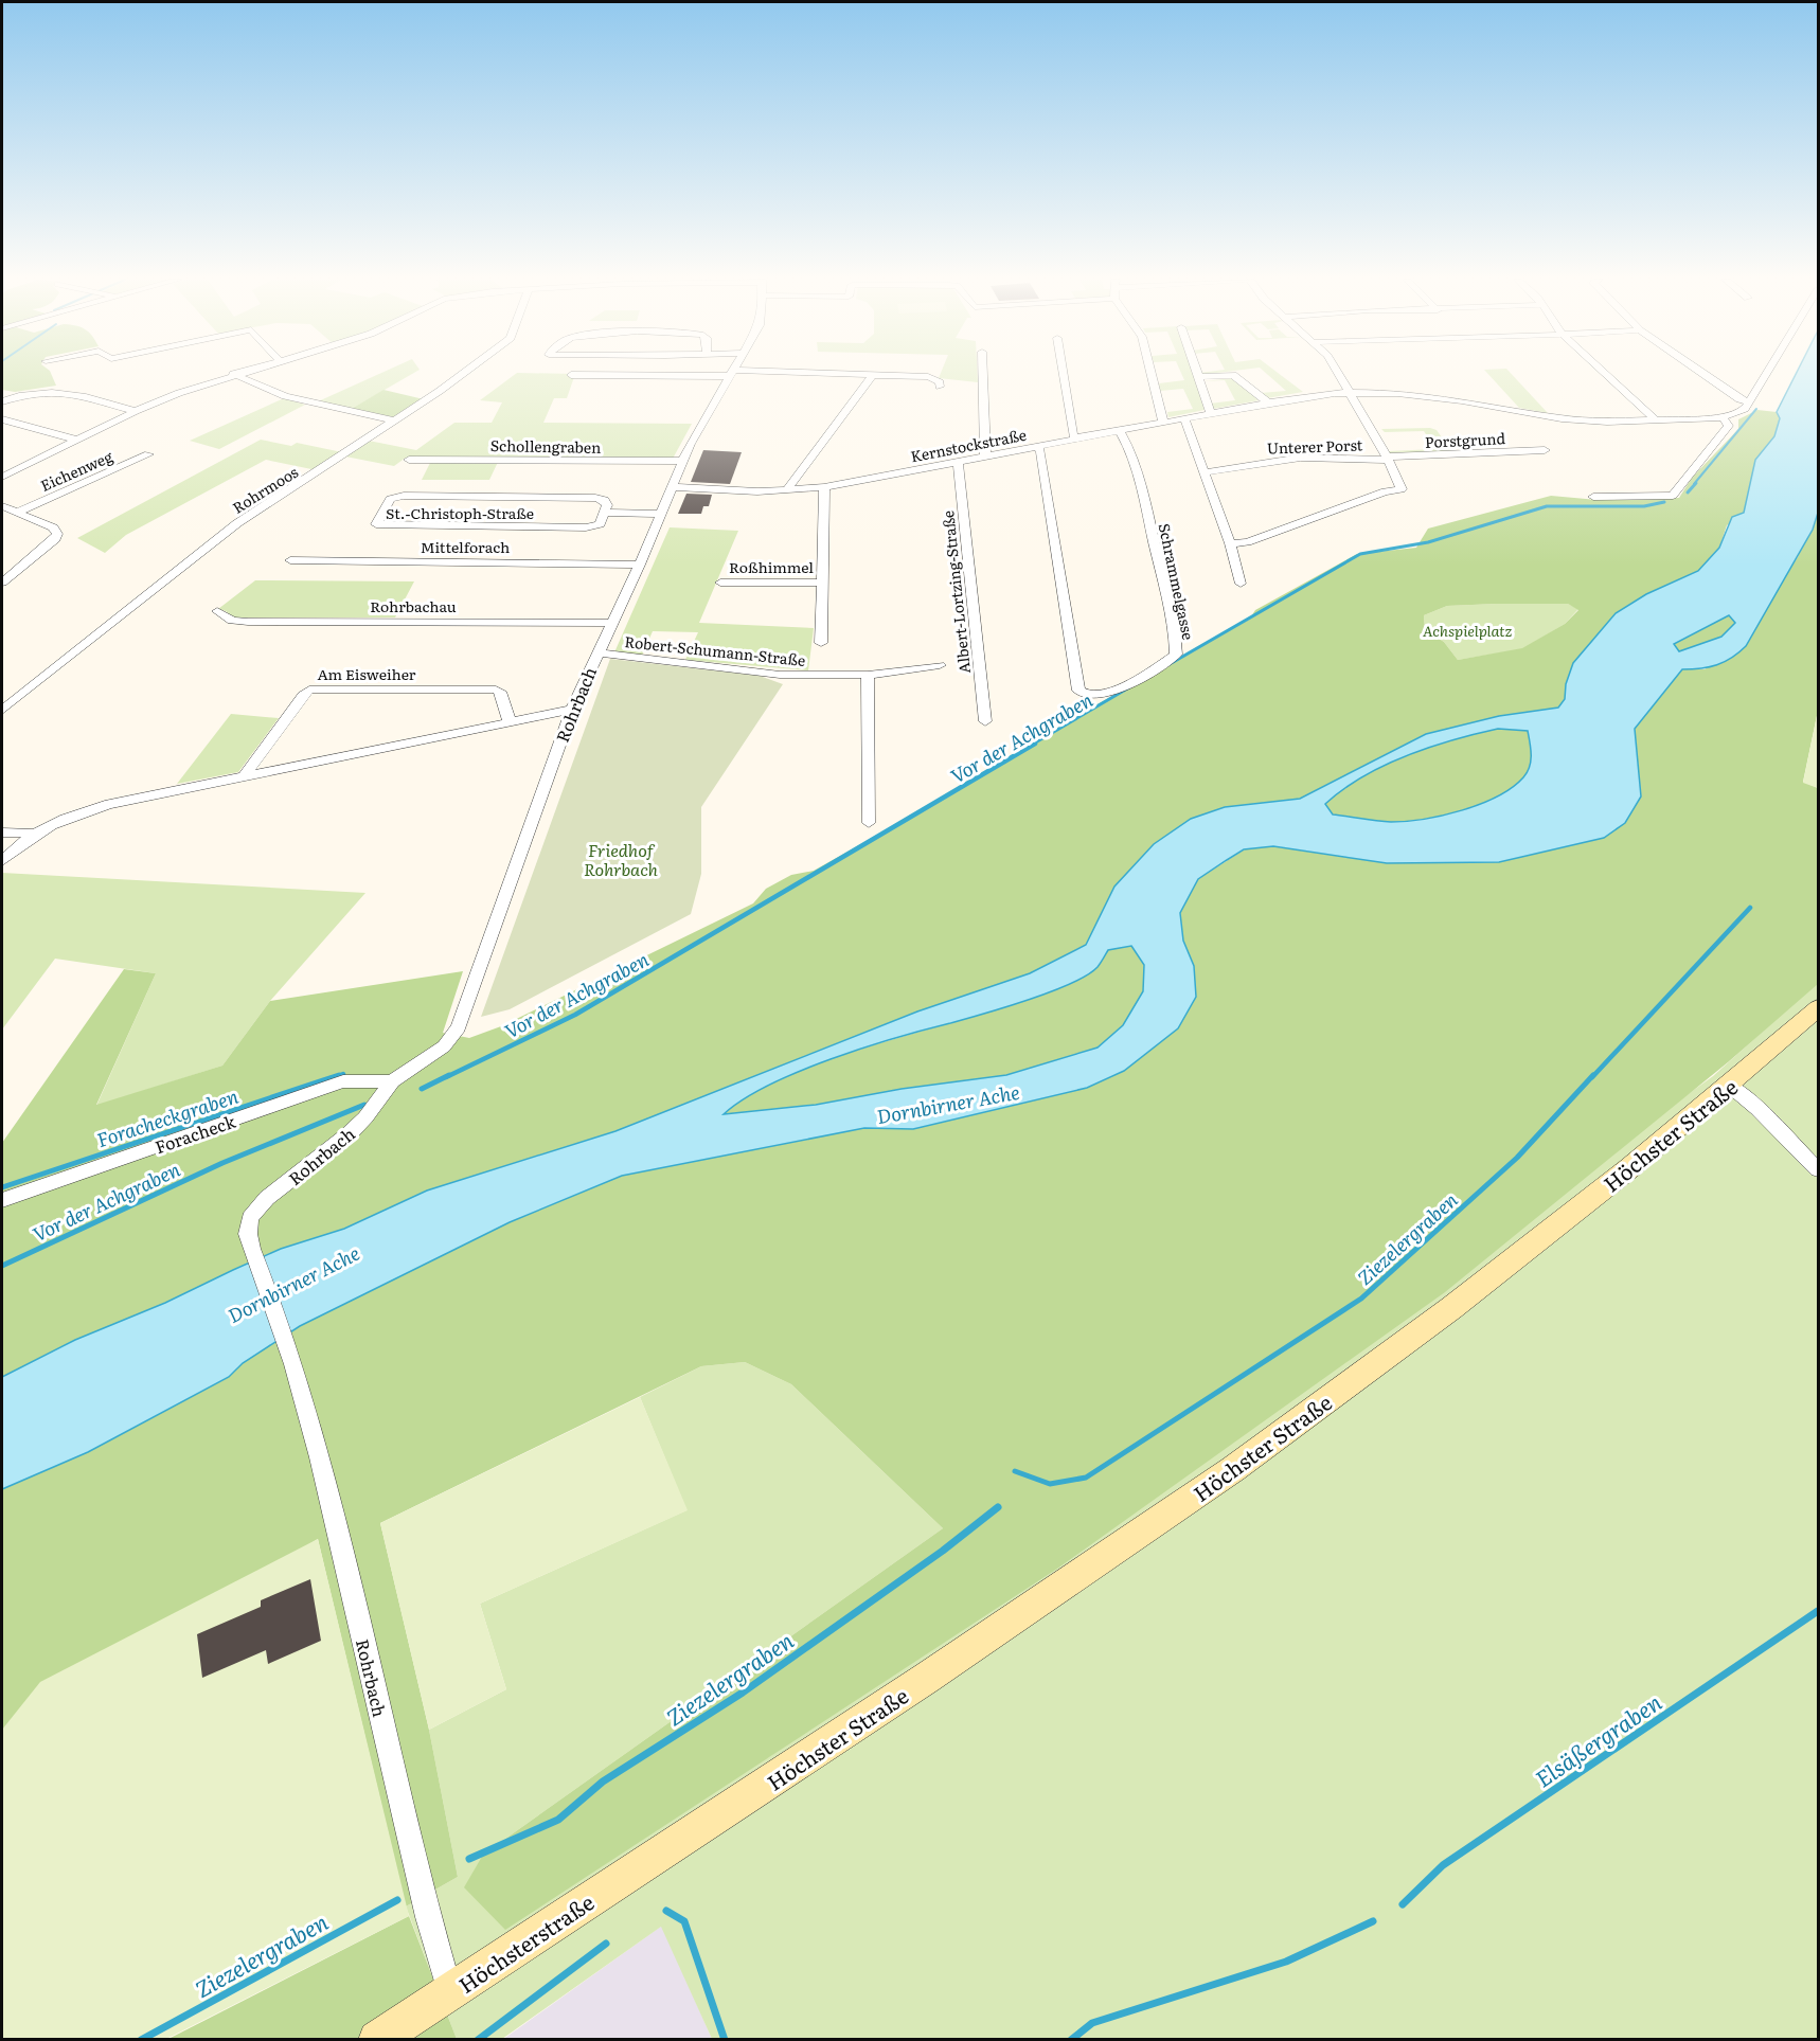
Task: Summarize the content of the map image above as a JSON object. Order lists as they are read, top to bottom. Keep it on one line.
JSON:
{"streets":{"main road":["Höchster Straße","Höchsterstraße"],"street":["Porstgrund","Kernstockstraße","Schollengraben","Unterer Porst","Eichenweg","Rohrmoos","St.-Christoph-Straße","Mittelforach","Roßhimmel","Schrammelgasse","Albert-Lortzing-Straße","Rohrbachau","Robert-Schumann-Straße","Am Eisweiher","Rohrbach","Foracheck"]},"crossings":[["Porstgrund","Unterer Porst"],["Kernstockstraße","Roßhimmel"],["Kernstockstraße","Schrammelgasse"],["Kernstockstraße","Albert-Lortzing-Straße"],["Kernstockstraße","Rohrbach"],["Schollengraben","Rohrbach"],["Mittelforach","Rohrbach"],["Rohrbachau","Rohrbach"],["Robert-Schumann-Straße","Rohrbach"],["Rohrbach","Foracheck"],["Rohrbach","Höchsterstraße"],["Höchster Straße","Höchsterstraße"]],"water":["Vor der Achgraben","Dornbirner Ache","Foracheckgraben","Ziezelergraben","Elsäßergraben"],"parks":["Achspielplatz","Friedhof Rohrbach"]}
